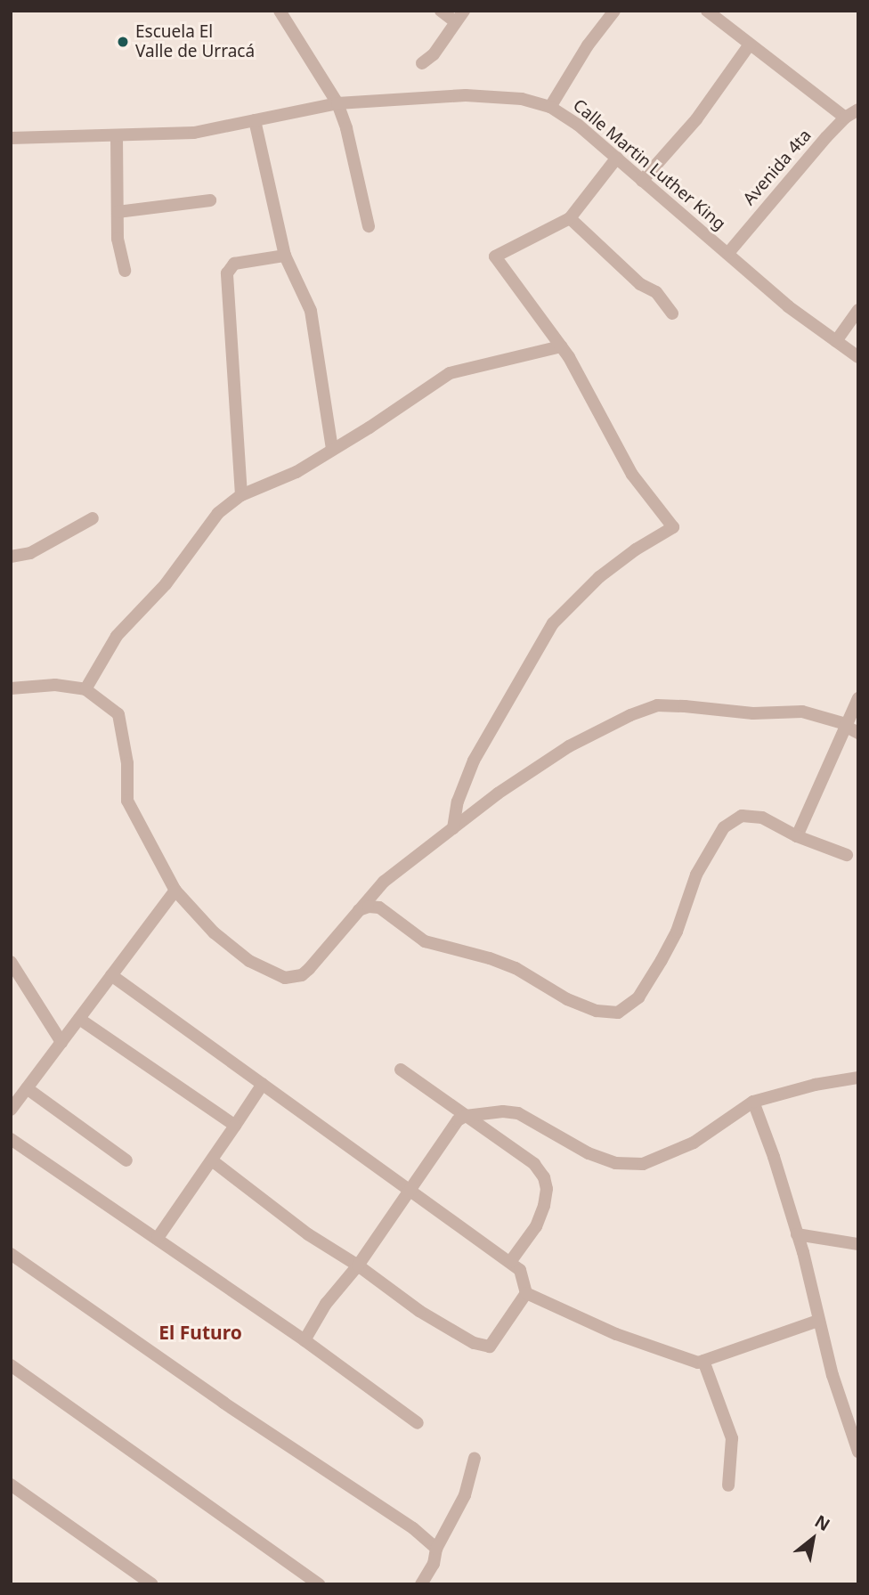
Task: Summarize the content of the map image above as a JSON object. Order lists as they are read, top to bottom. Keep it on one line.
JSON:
{"streets":{"street":["Calle Martin Luther King","Avenida 4ta"]},"crossings":[["Calle Martin Luther King","Avenida 4ta"]],"districts":["El Futuro"],"places":["Escuela El Valle de Urracá"],"north":"top right"}
